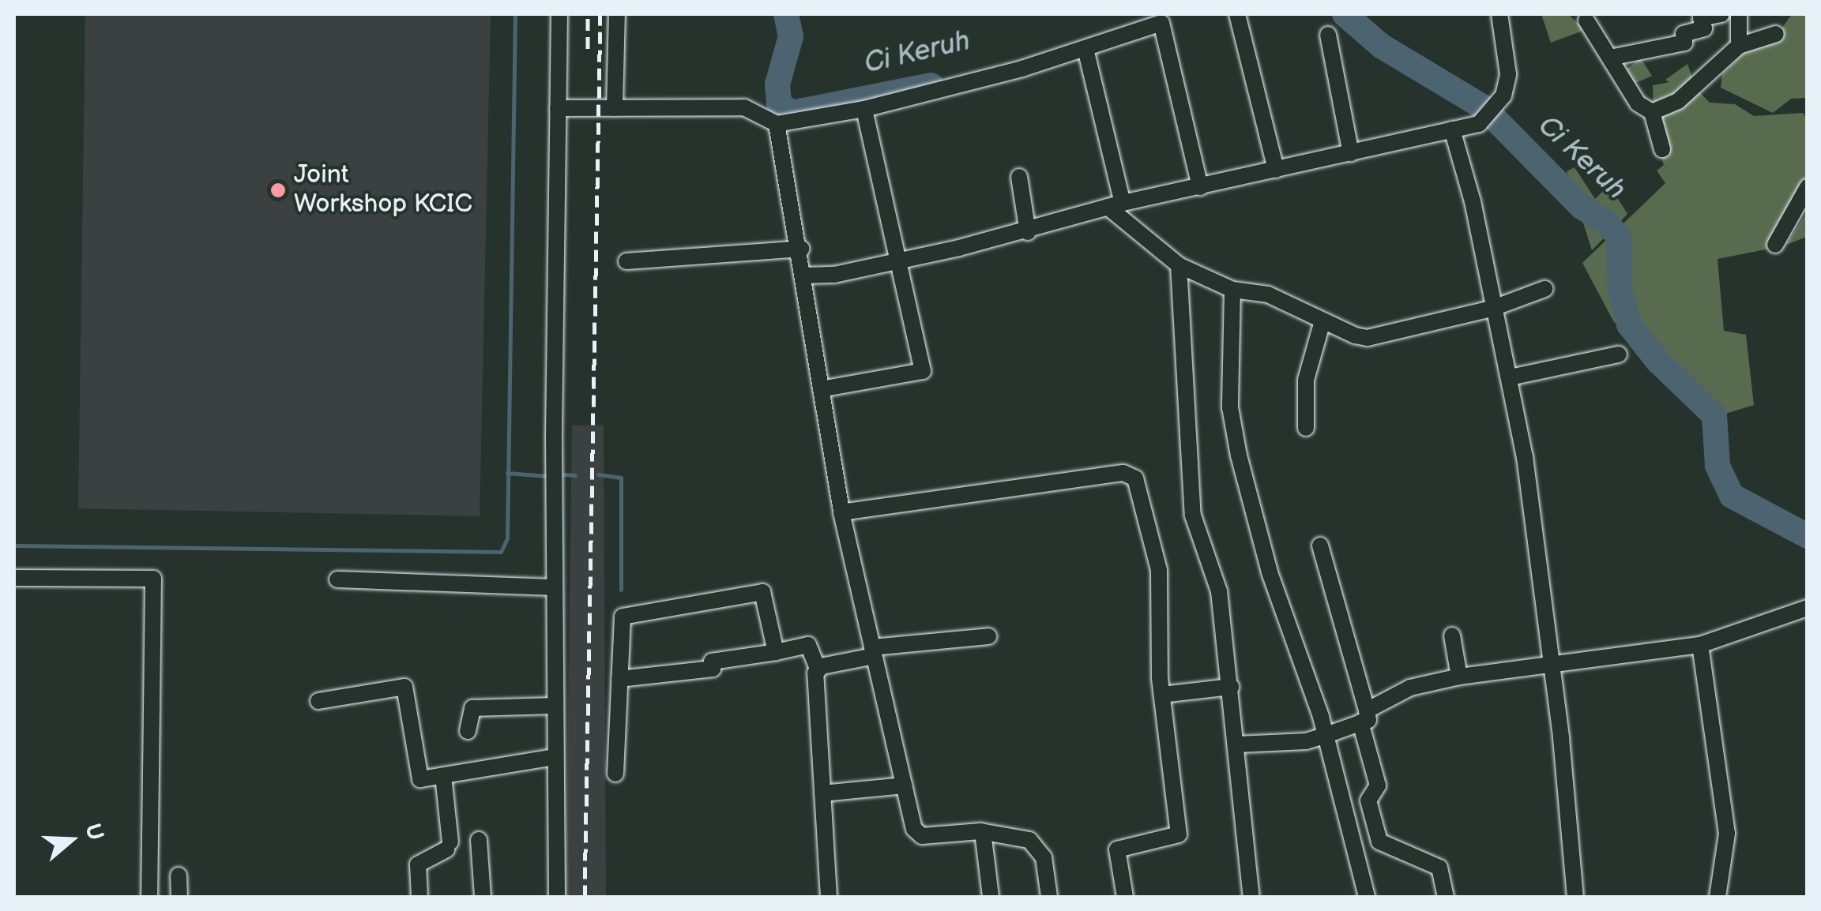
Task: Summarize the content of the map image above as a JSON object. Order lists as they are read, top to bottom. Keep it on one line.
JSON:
{"water":["Ci Keruh"],"places":["Joint Workshop KCIC"],"north":"right"}
